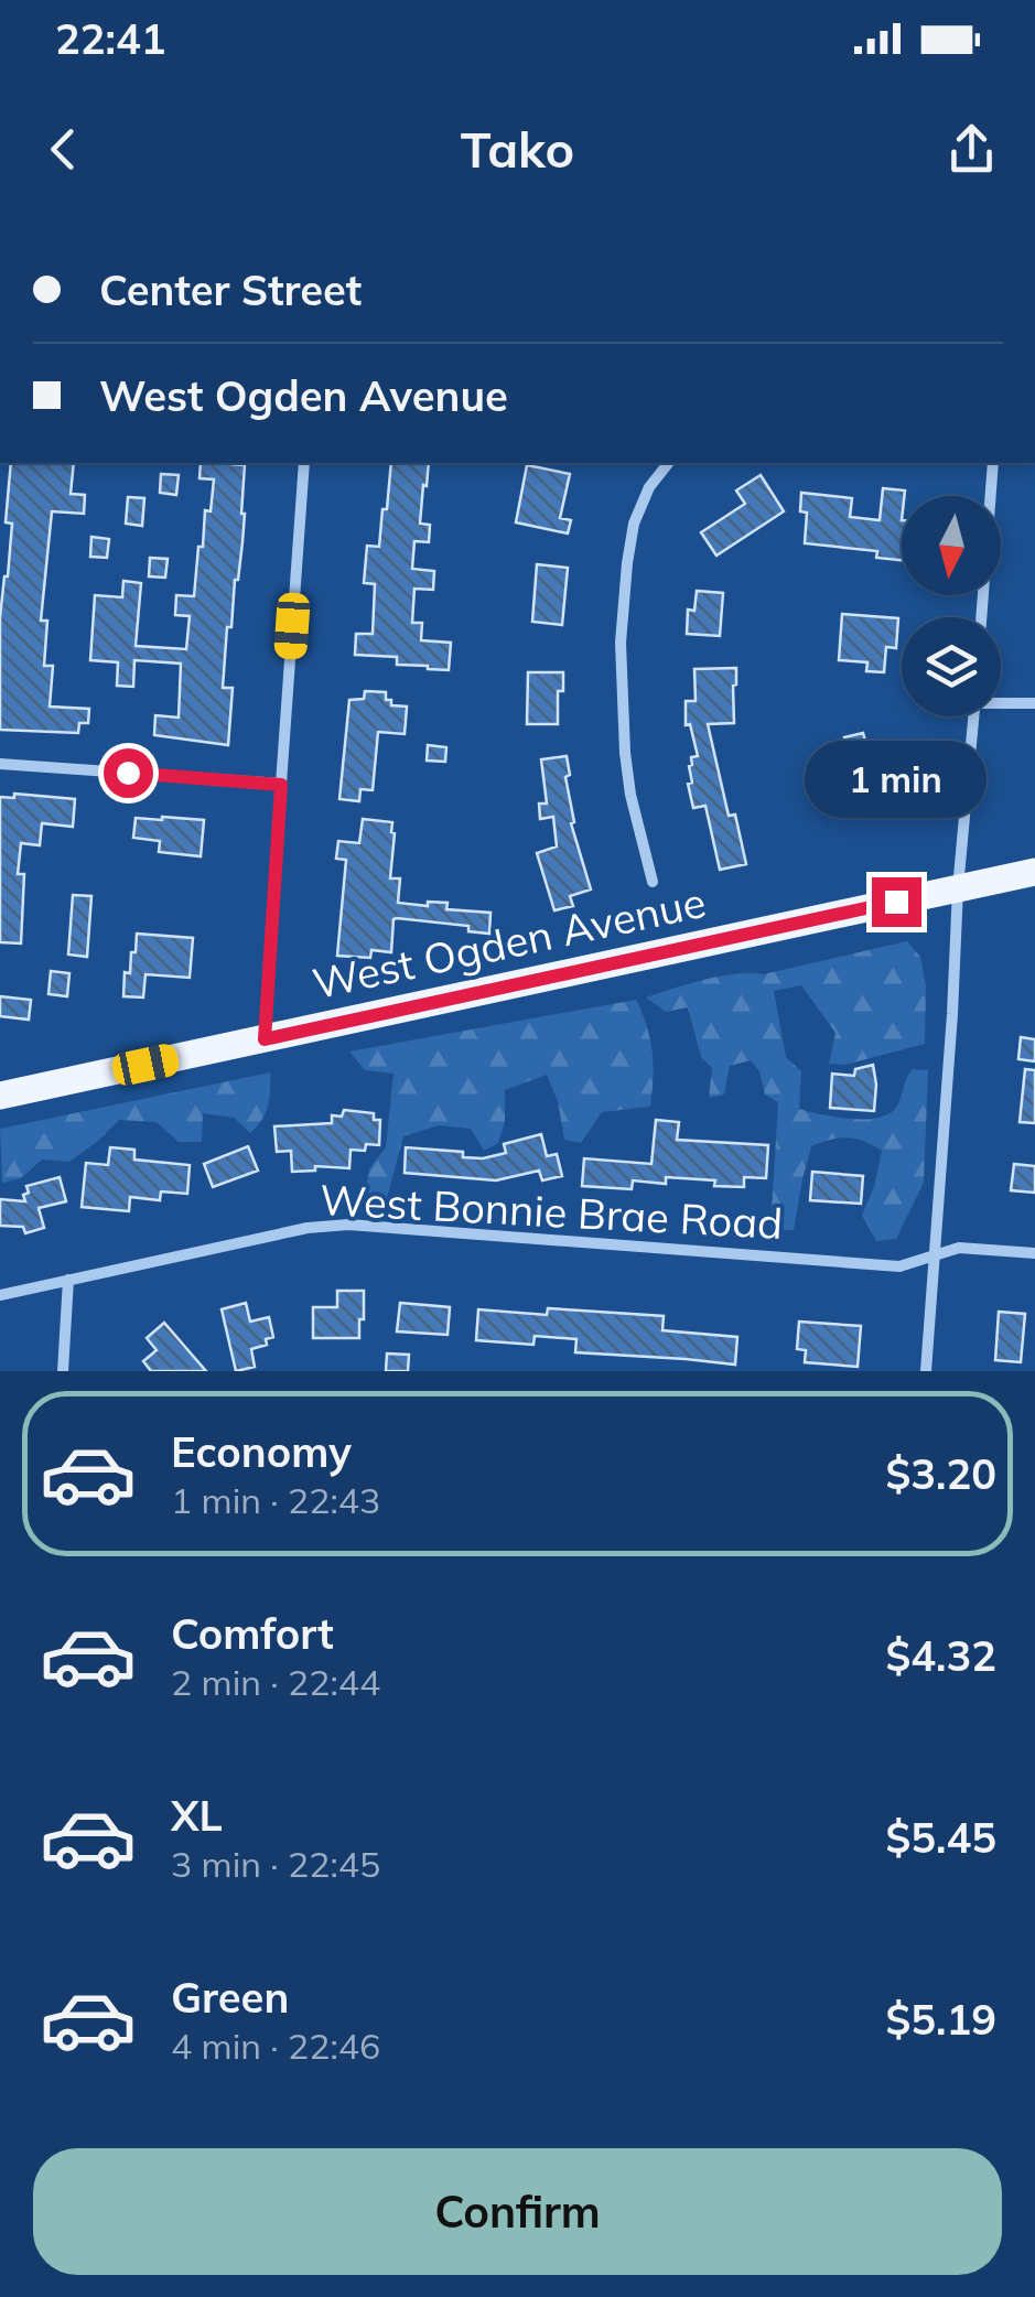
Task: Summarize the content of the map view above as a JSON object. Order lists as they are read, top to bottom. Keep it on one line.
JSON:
{"streets":{"main road":["West Ogden Avenue"],"street":["West Bonnie Brae Road"]},"north":"bottom","page":{"status":"22:41","header":"Tako","banner":["Center Street","West Ogden Avenue"],"bubble":"1 min","list":[{"name":"Economy","note":"1 min · 22:43","value":"$3.20"},{"name":"Comfort","note":"2 min · 22:44","value":"$4.32"},{"name":"XL","note":"3 min · 22:45","value":"$5.45"},{"name":"Green","note":"4 min · 22:46","value":"$5.19"}],"buttons":"Confirm"}}
